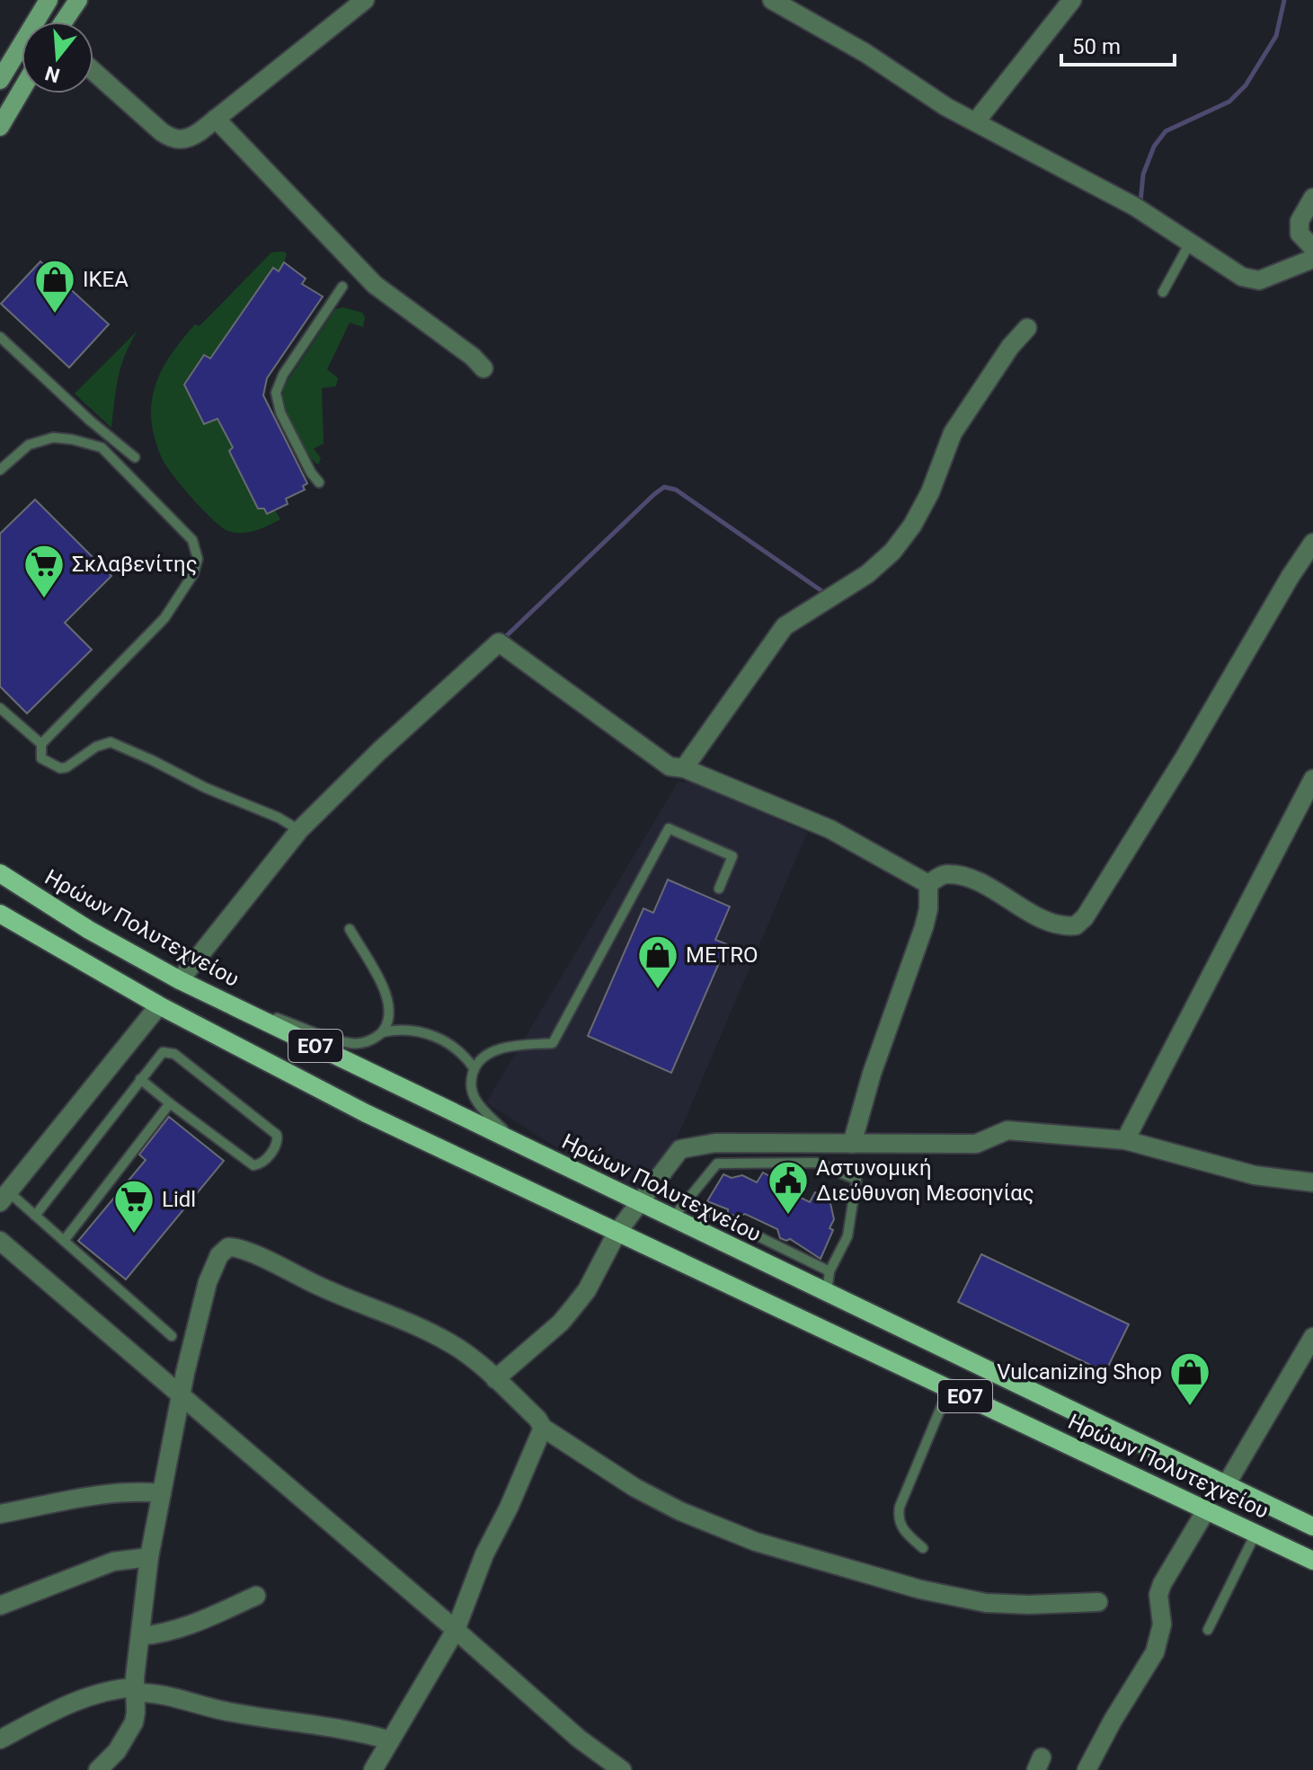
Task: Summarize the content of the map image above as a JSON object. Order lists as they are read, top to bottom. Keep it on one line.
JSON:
{"streets":{"main road":["Ηρώων Πολυτεχνείου","ΕΟ7"]},"places":{"shop":["IKEA","METRO","Vulcanizing Shop"],"supermarket":["Σκλαβενίτης","Lidl"],"public building":["Αστυνομική Διεύθυνση Μεσσηνίας"]},"scale_bar":"50 m","north":"bottom"}
